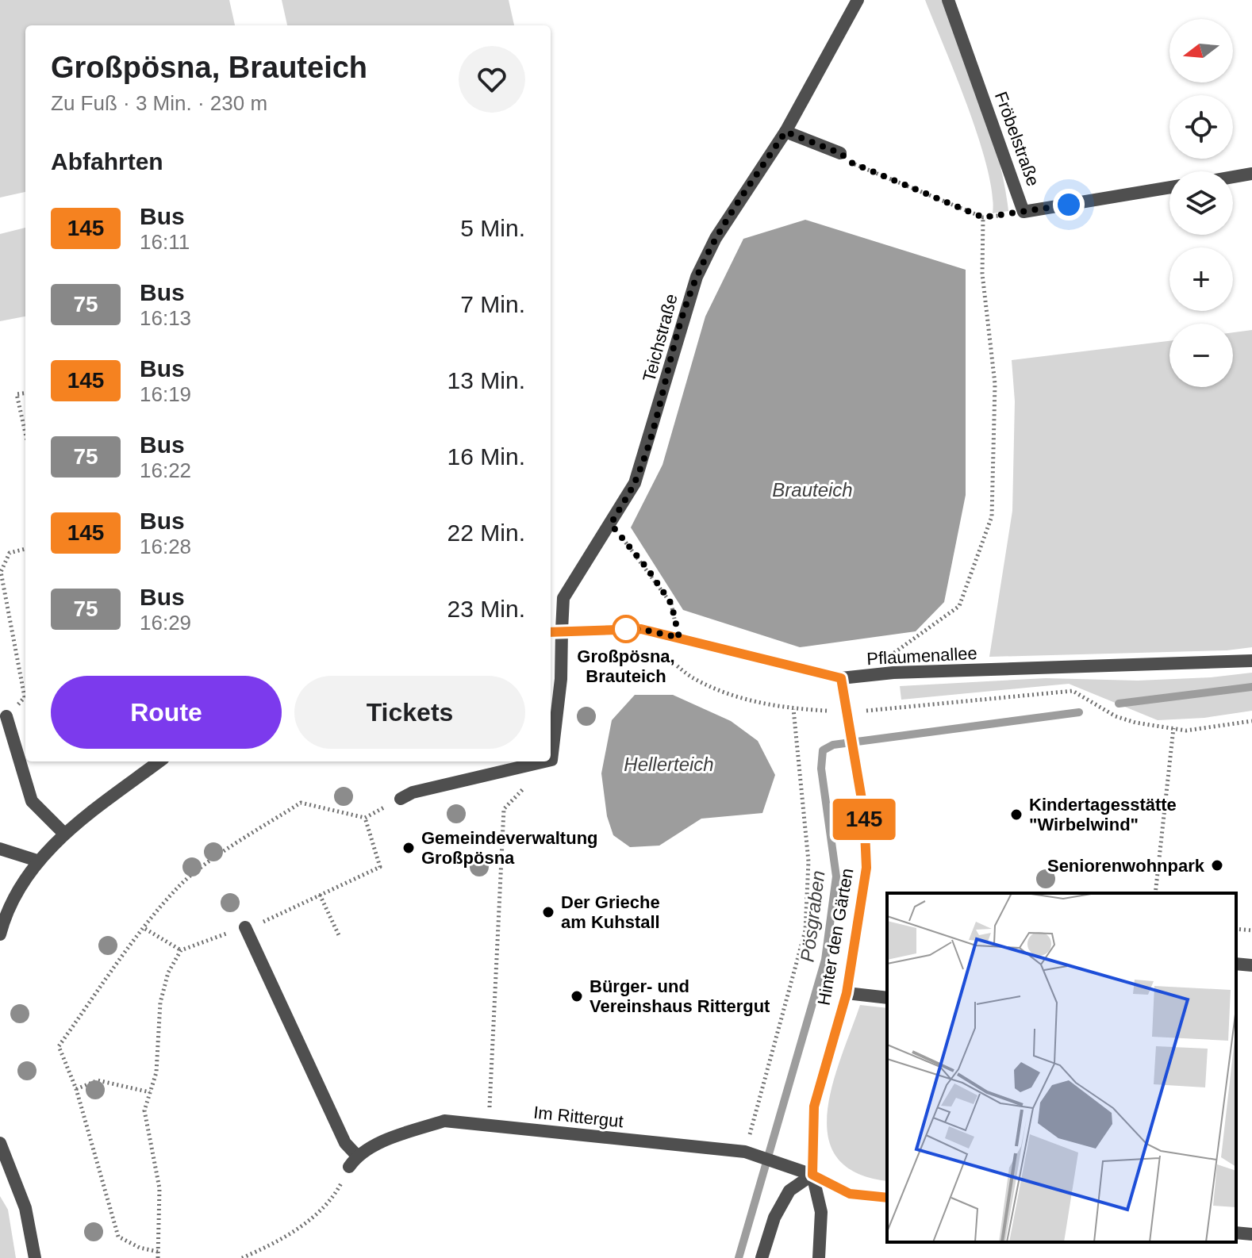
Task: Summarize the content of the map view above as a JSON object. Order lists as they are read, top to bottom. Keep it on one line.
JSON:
{"streets":{"street":["Fröbelstraße","Teichstraße","Pflaumenallee","Hinter den Gärten","Im Rittergut"]},"crossings":[["Teichstraße","Pflaumenallee"],["Pflaumenallee","Hinter den Gärten"],["Hinter den Gärten","Im Rittergut"]],"water":["Brauteich","Hellerteich","Pösgraben"],"places":["Großpösna, Brauteich","Kindertagesstätte \"Wirbelwind\"","Gemeindeverwaltung Großpösna","Seniorenwohnpark","Der Grieche am Kuhstall","Bürger- und Vereinshaus Rittergut"],"lines":["bus line 145"],"north":"left","page":{"on_map":"145","map_buttons":["+","−"],"heading":[["Großpösna, Brauteich","Zu Fuß · 3 Min. · 230 m"],"Abfahrten"],"list":[{"mark":"145","name":"Bus","note":"16:11","value":"5 Min."},{"mark":"75","name":"Bus","note":"16:13","value":"7 Min."},{"mark":"145","name":"Bus","note":"16:19","value":"13 Min."},{"mark":"75","name":"Bus","note":"16:22","value":"16 Min."},{"mark":"145","name":"Bus","note":"16:28","value":"22 Min."},{"mark":"75","name":"Bus","note":"16:29","value":"23 Min."}],"buttons":["Route","Tickets"]}}
